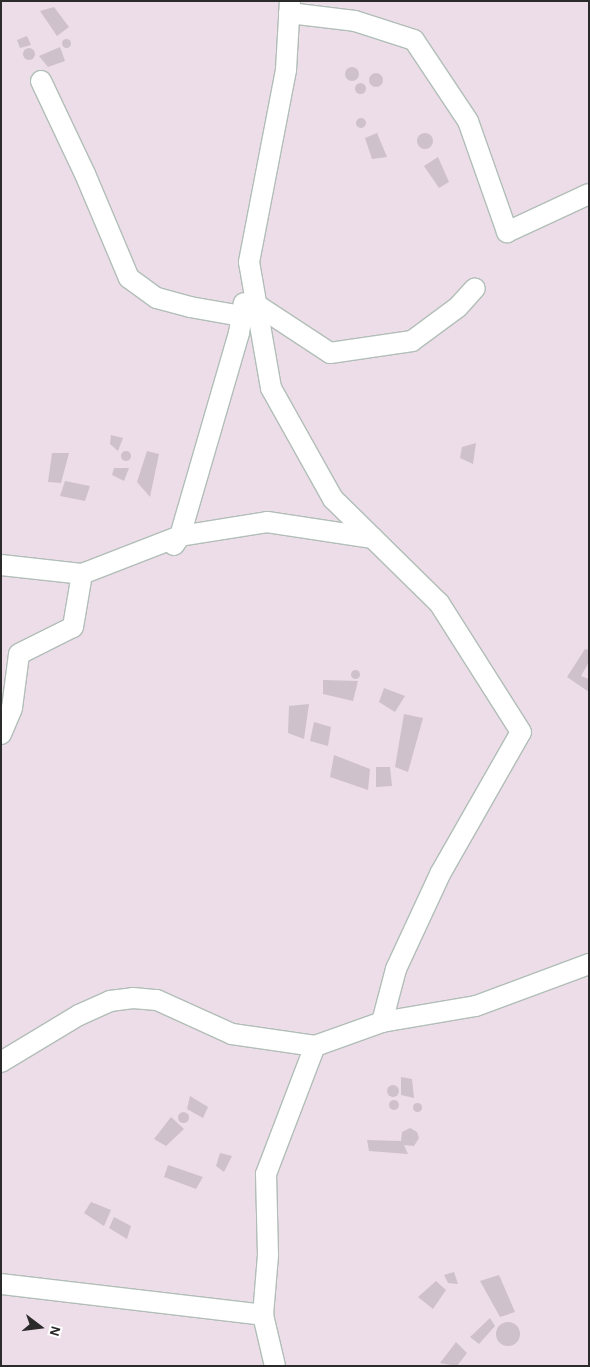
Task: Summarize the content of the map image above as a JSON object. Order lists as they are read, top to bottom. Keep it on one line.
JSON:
{"north":"right"}
